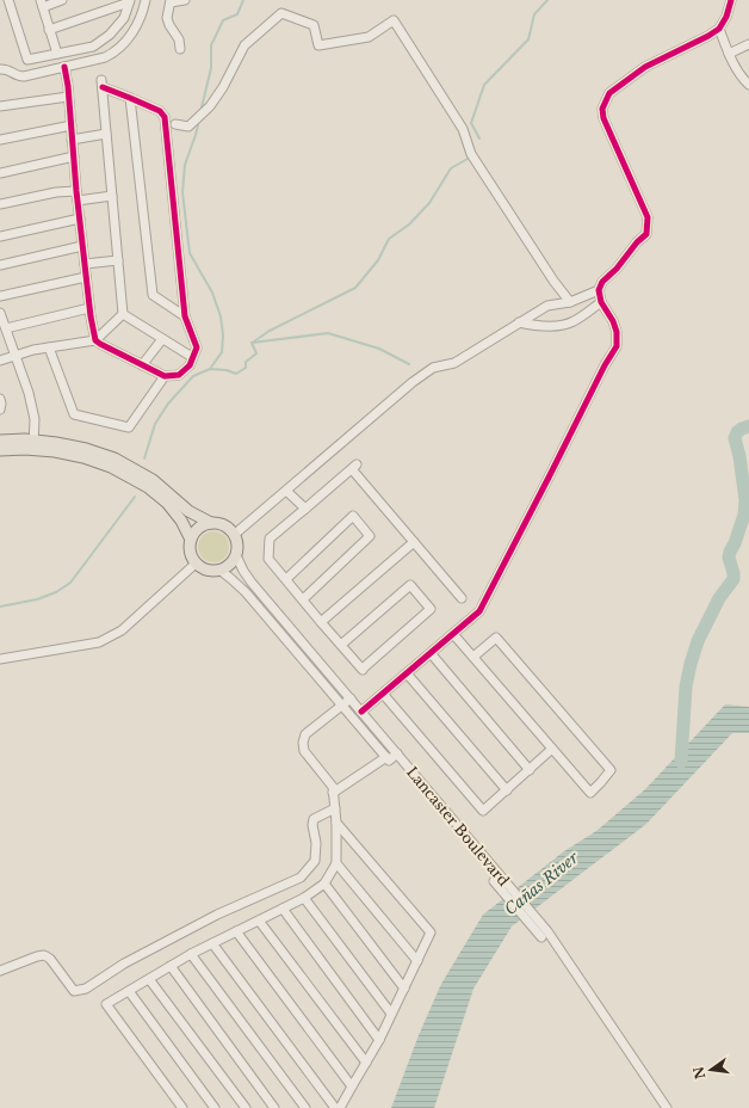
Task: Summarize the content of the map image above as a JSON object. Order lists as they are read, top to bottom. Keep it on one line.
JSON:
{"streets":{"street":["Lancaster Boulevard"]},"water":["Cañas River"],"north":"left"}
